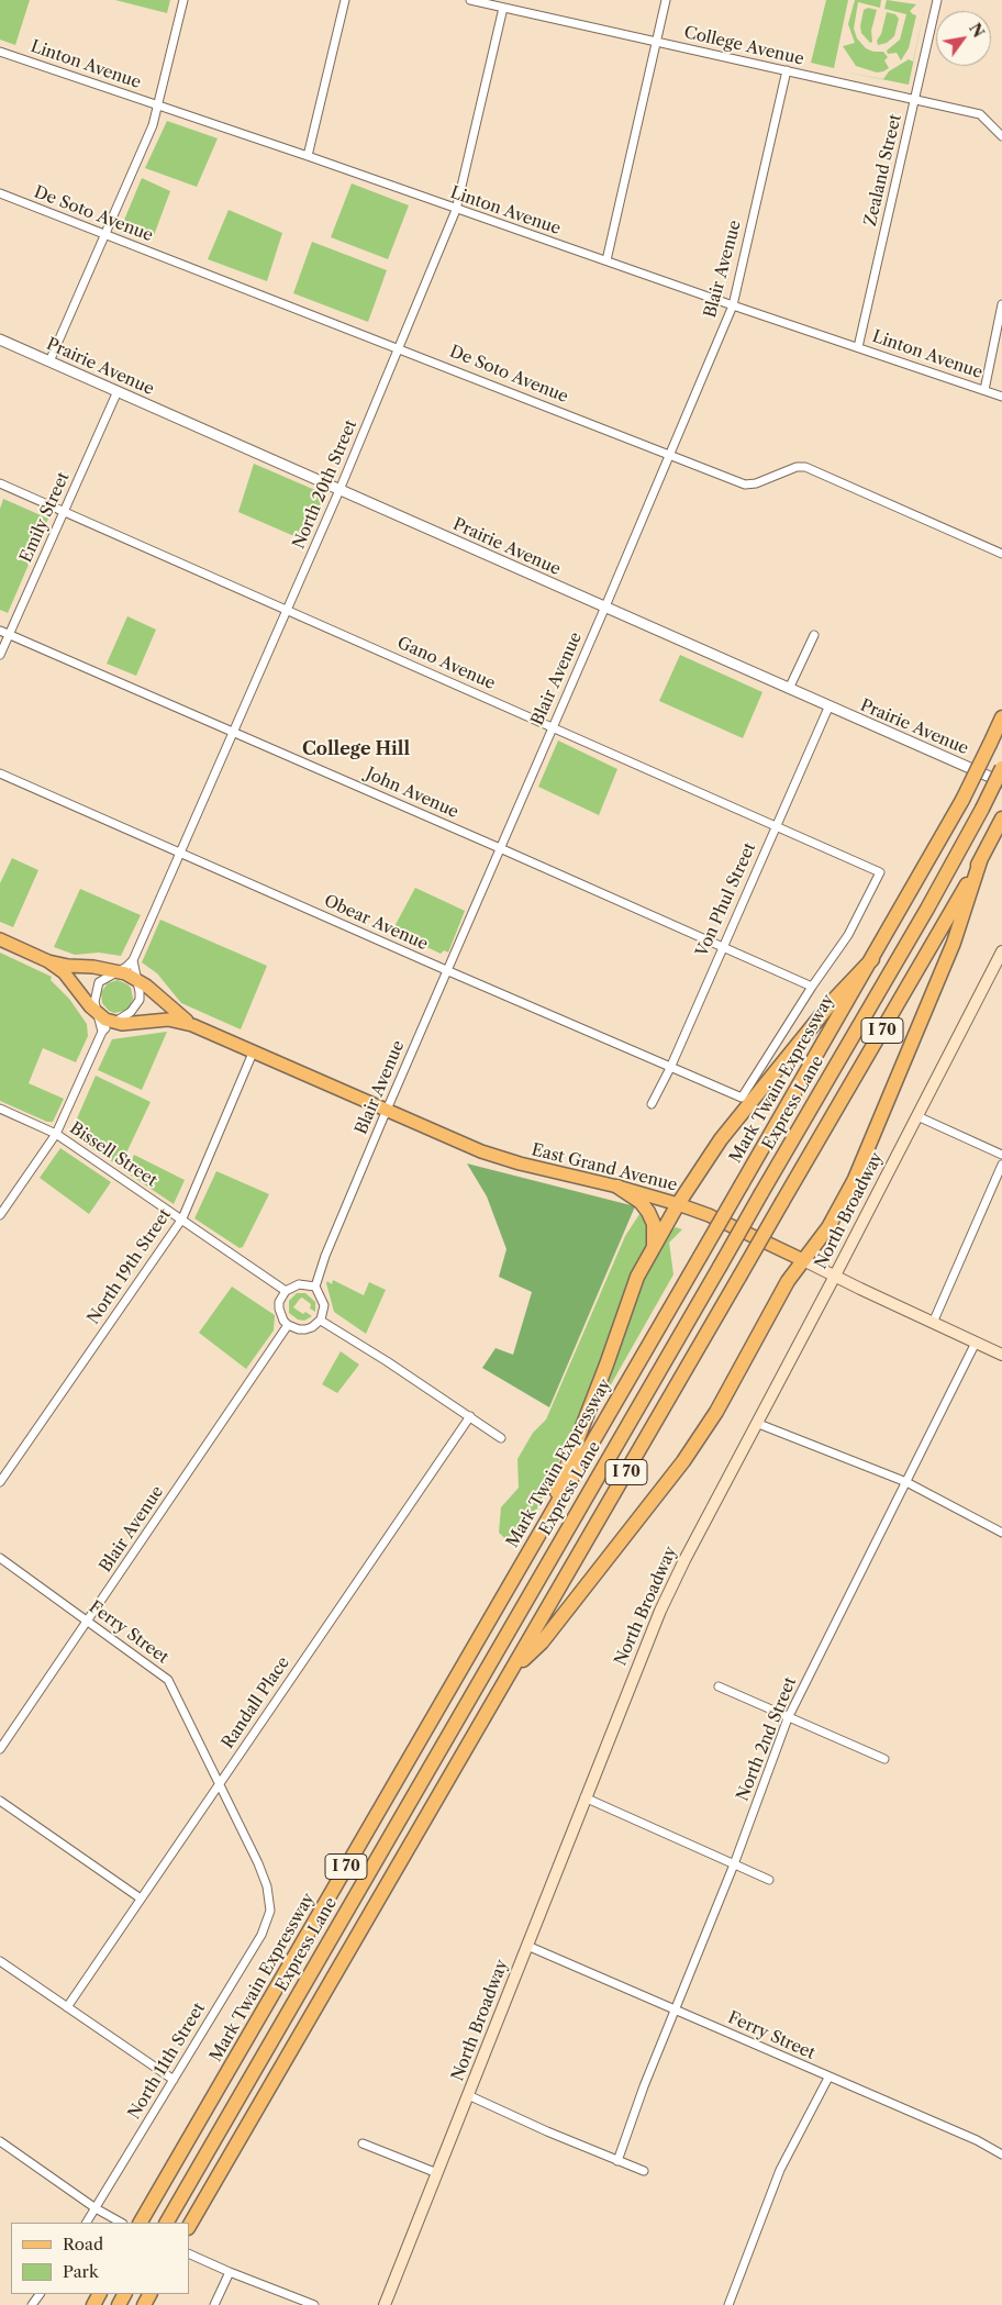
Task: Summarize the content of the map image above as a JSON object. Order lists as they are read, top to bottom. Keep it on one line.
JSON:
{"streets":{"highway":["I 70","Mark Twain Expressway","Express Lane"],"main road":["East Grand Avenue","North Broadway"],"street":["College Avenue","Linton Avenue","Zealand Street","De Soto Avenue","Blair Avenue","Prairie Avenue","North 20th Street","Emily Street","Gano Avenue","John Avenue","Von Phul Street","Obear Avenue","Bissell Street","North 19th Street","Ferry Street","Randall Place","North 2nd Street","North 11th Street"]},"crossings":[["College Avenue","Zealand Street"],["College Avenue","Blair Avenue"],["College Avenue","North 20th Street"],["Linton Avenue","Zealand Street"],["Linton Avenue","Blair Avenue"],["Linton Avenue","North 20th Street"],["De Soto Avenue","Blair Avenue"],["De Soto Avenue","North 20th Street"],["Blair Avenue","Prairie Avenue"],["Blair Avenue","Gano Avenue"],["Blair Avenue","John Avenue"],["Blair Avenue","Obear Avenue"],["Blair Avenue","Bissell Street"],["Blair Avenue","East Grand Avenue"],["Blair Avenue","Ferry Street"],["Prairie Avenue","North 20th Street"],["Prairie Avenue","Emily Street"],["Prairie Avenue","Von Phul Street"],["North 20th Street","Gano Avenue"],["North 20th Street","John Avenue"],["North 20th Street","Obear Avenue"],["Emily Street","Gano Avenue"],["Emily Street","John Avenue"],["Gano Avenue","John Avenue"],["Gano Avenue","Von Phul Street"],["Gano Avenue","Obear Avenue"],["John Avenue","Von Phul Street"],["John Avenue","Obear Avenue"],["Von Phul Street","Obear Avenue"],["Bissell Street","North 19th Street"],["East Grand Avenue","North Broadway"],["East Grand Avenue","North 19th Street"],["East Grand Avenue","North 2nd Street"],["North Broadway","Ferry Street"],["Ferry Street","Randall Place"],["Ferry Street","North 2nd Street"],["Ferry Street","North 11th Street"]],"districts":["College Hill"],"legend":["Road","Park"],"north":"top right"}
